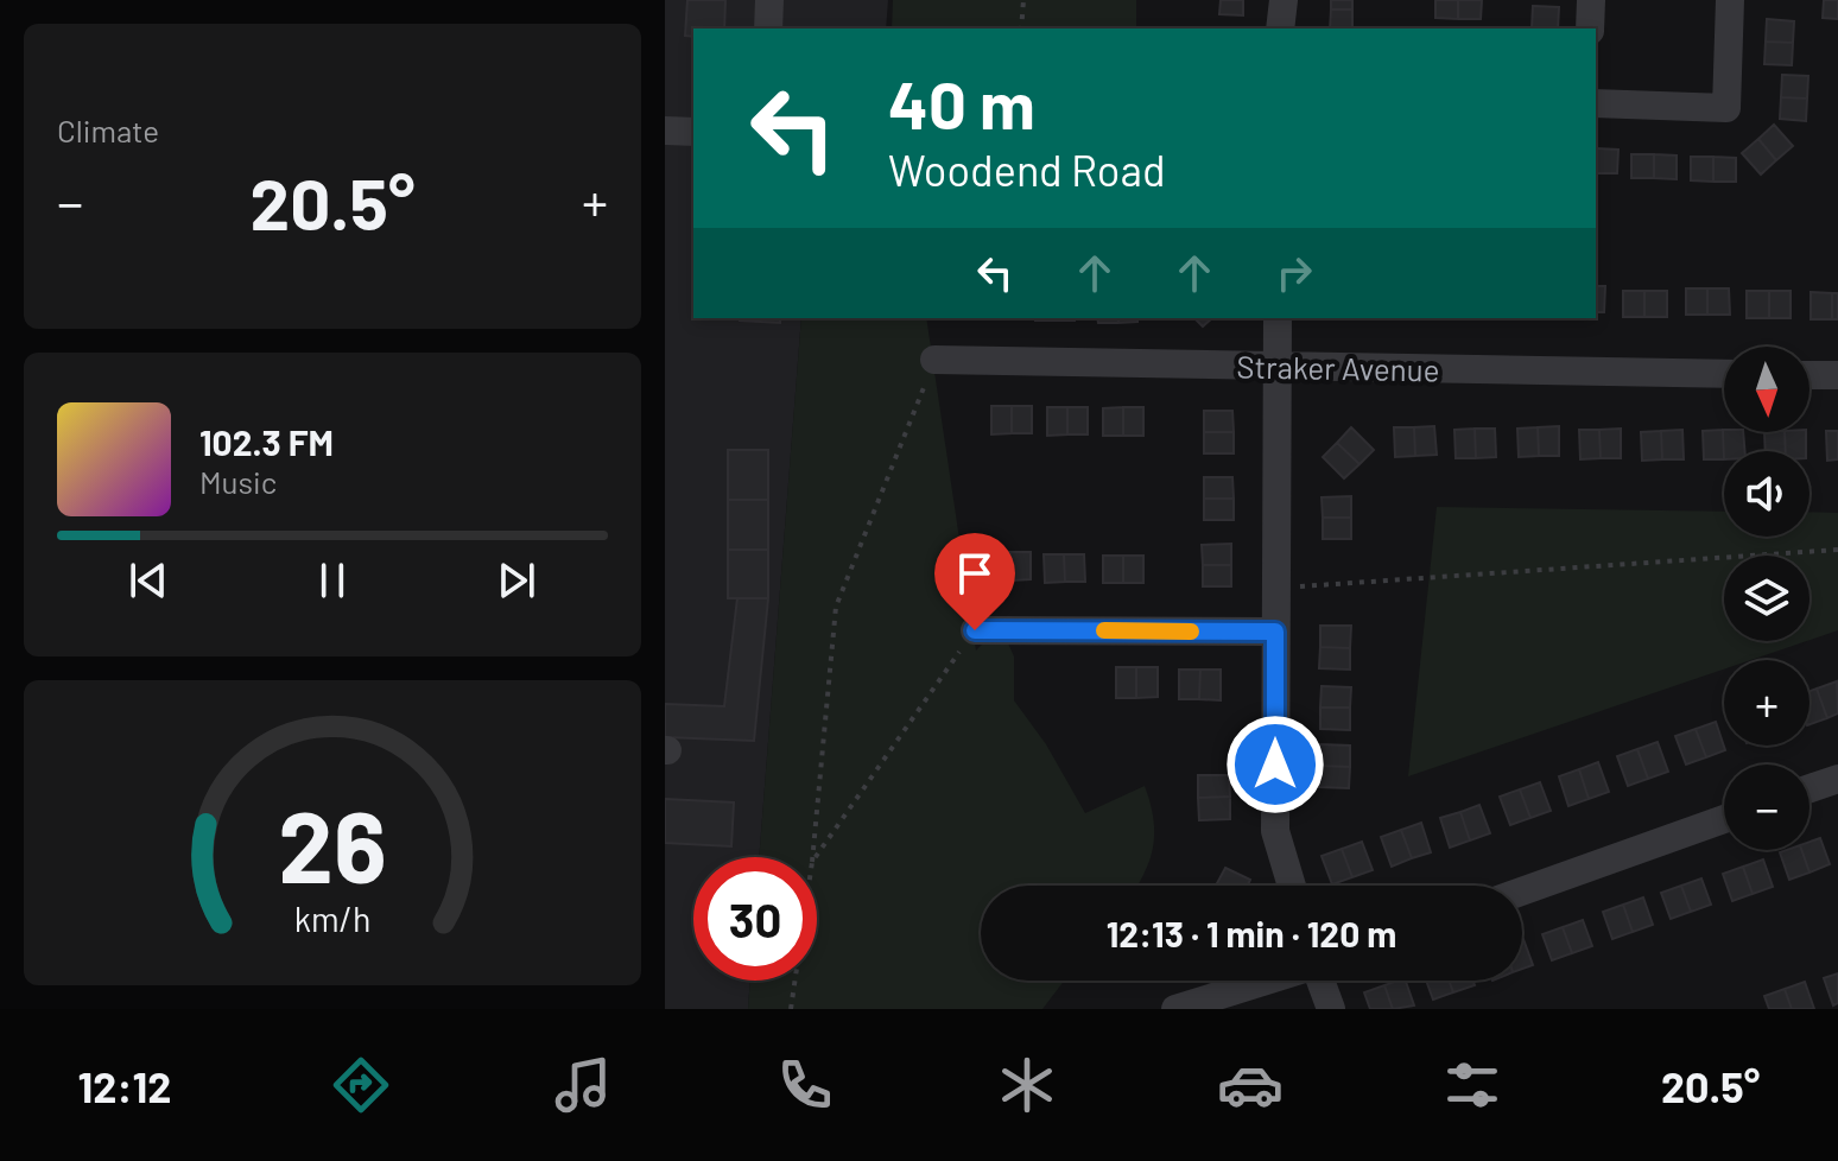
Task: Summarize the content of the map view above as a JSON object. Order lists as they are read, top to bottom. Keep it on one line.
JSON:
{"streets":{"street":["Straker Avenue"]},"north":"bottom","page":{"tile":"Climate","turn":["40 m","Woodend Road"],"heat":["−","20.5°","+"],"map_buttons":["+","−"],"song":["102.3 FM","Music"],"limit":"30","trip":"12:13 · 1 min · 120 m","tabs":["12:12","20.5°"],"gauge":["26","km/h"]}}
